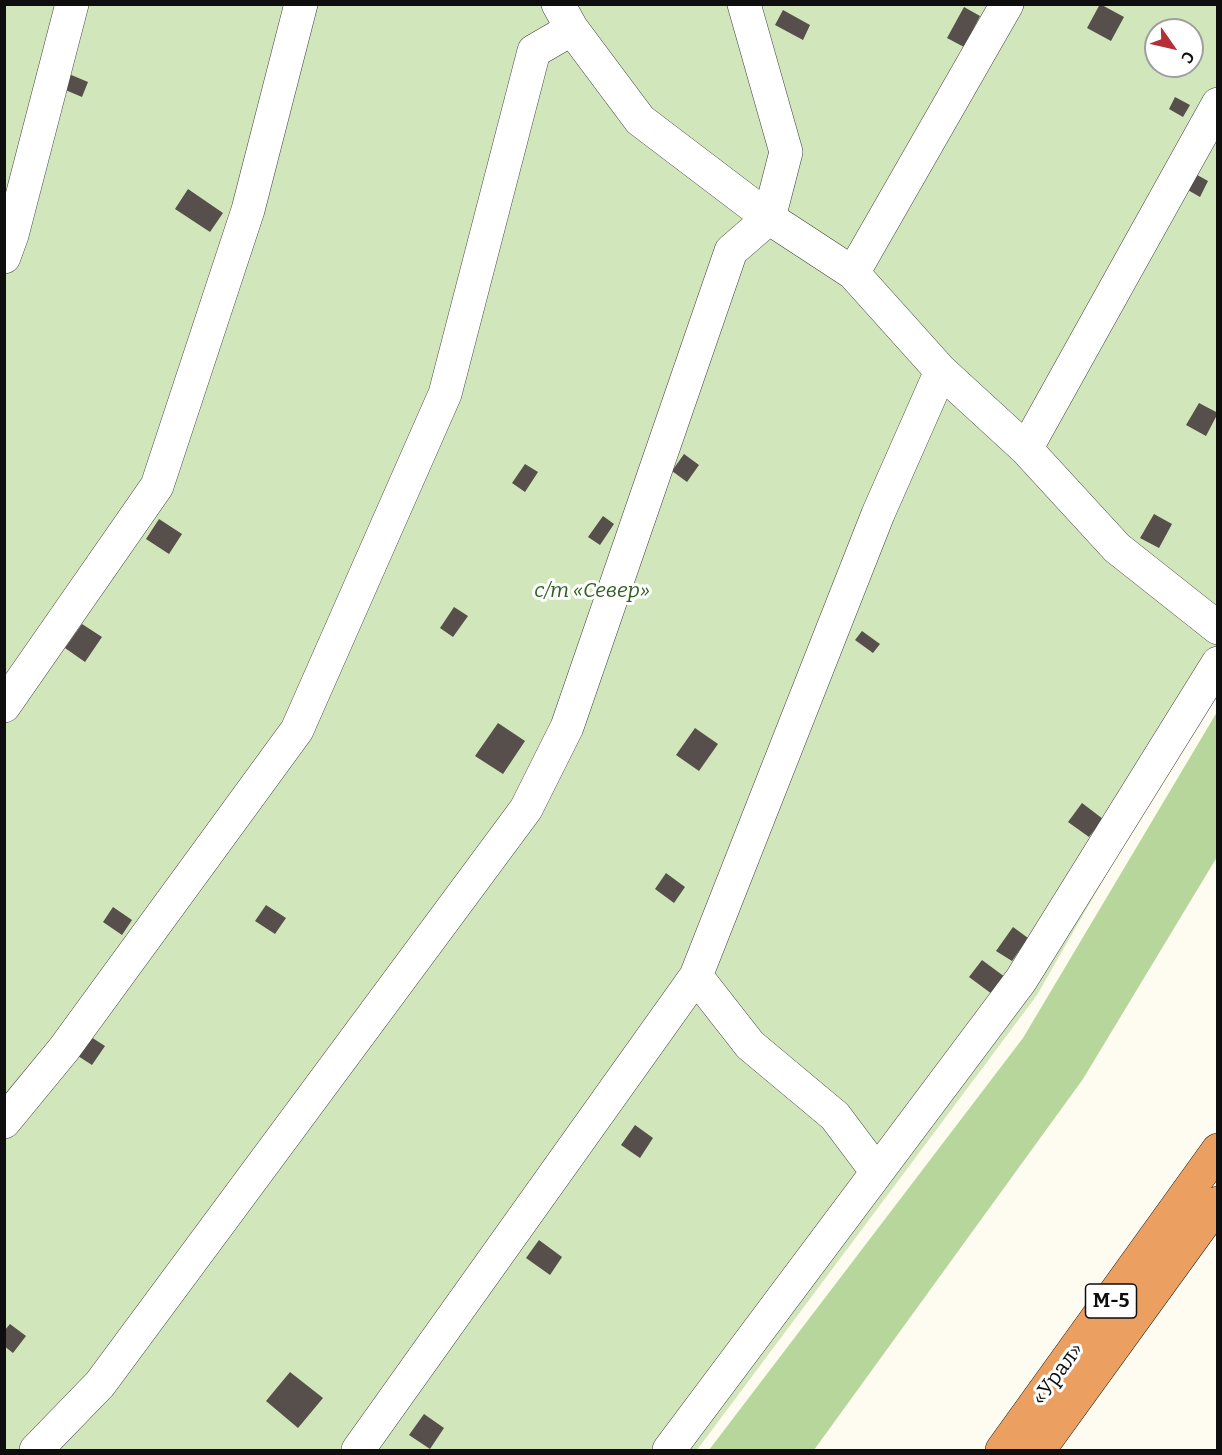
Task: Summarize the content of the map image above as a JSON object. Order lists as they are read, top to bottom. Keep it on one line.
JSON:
{"streets":{"highway":["М-5","«Урал»"]},"parks":["с/т «Север»"],"north":"bottom right"}
